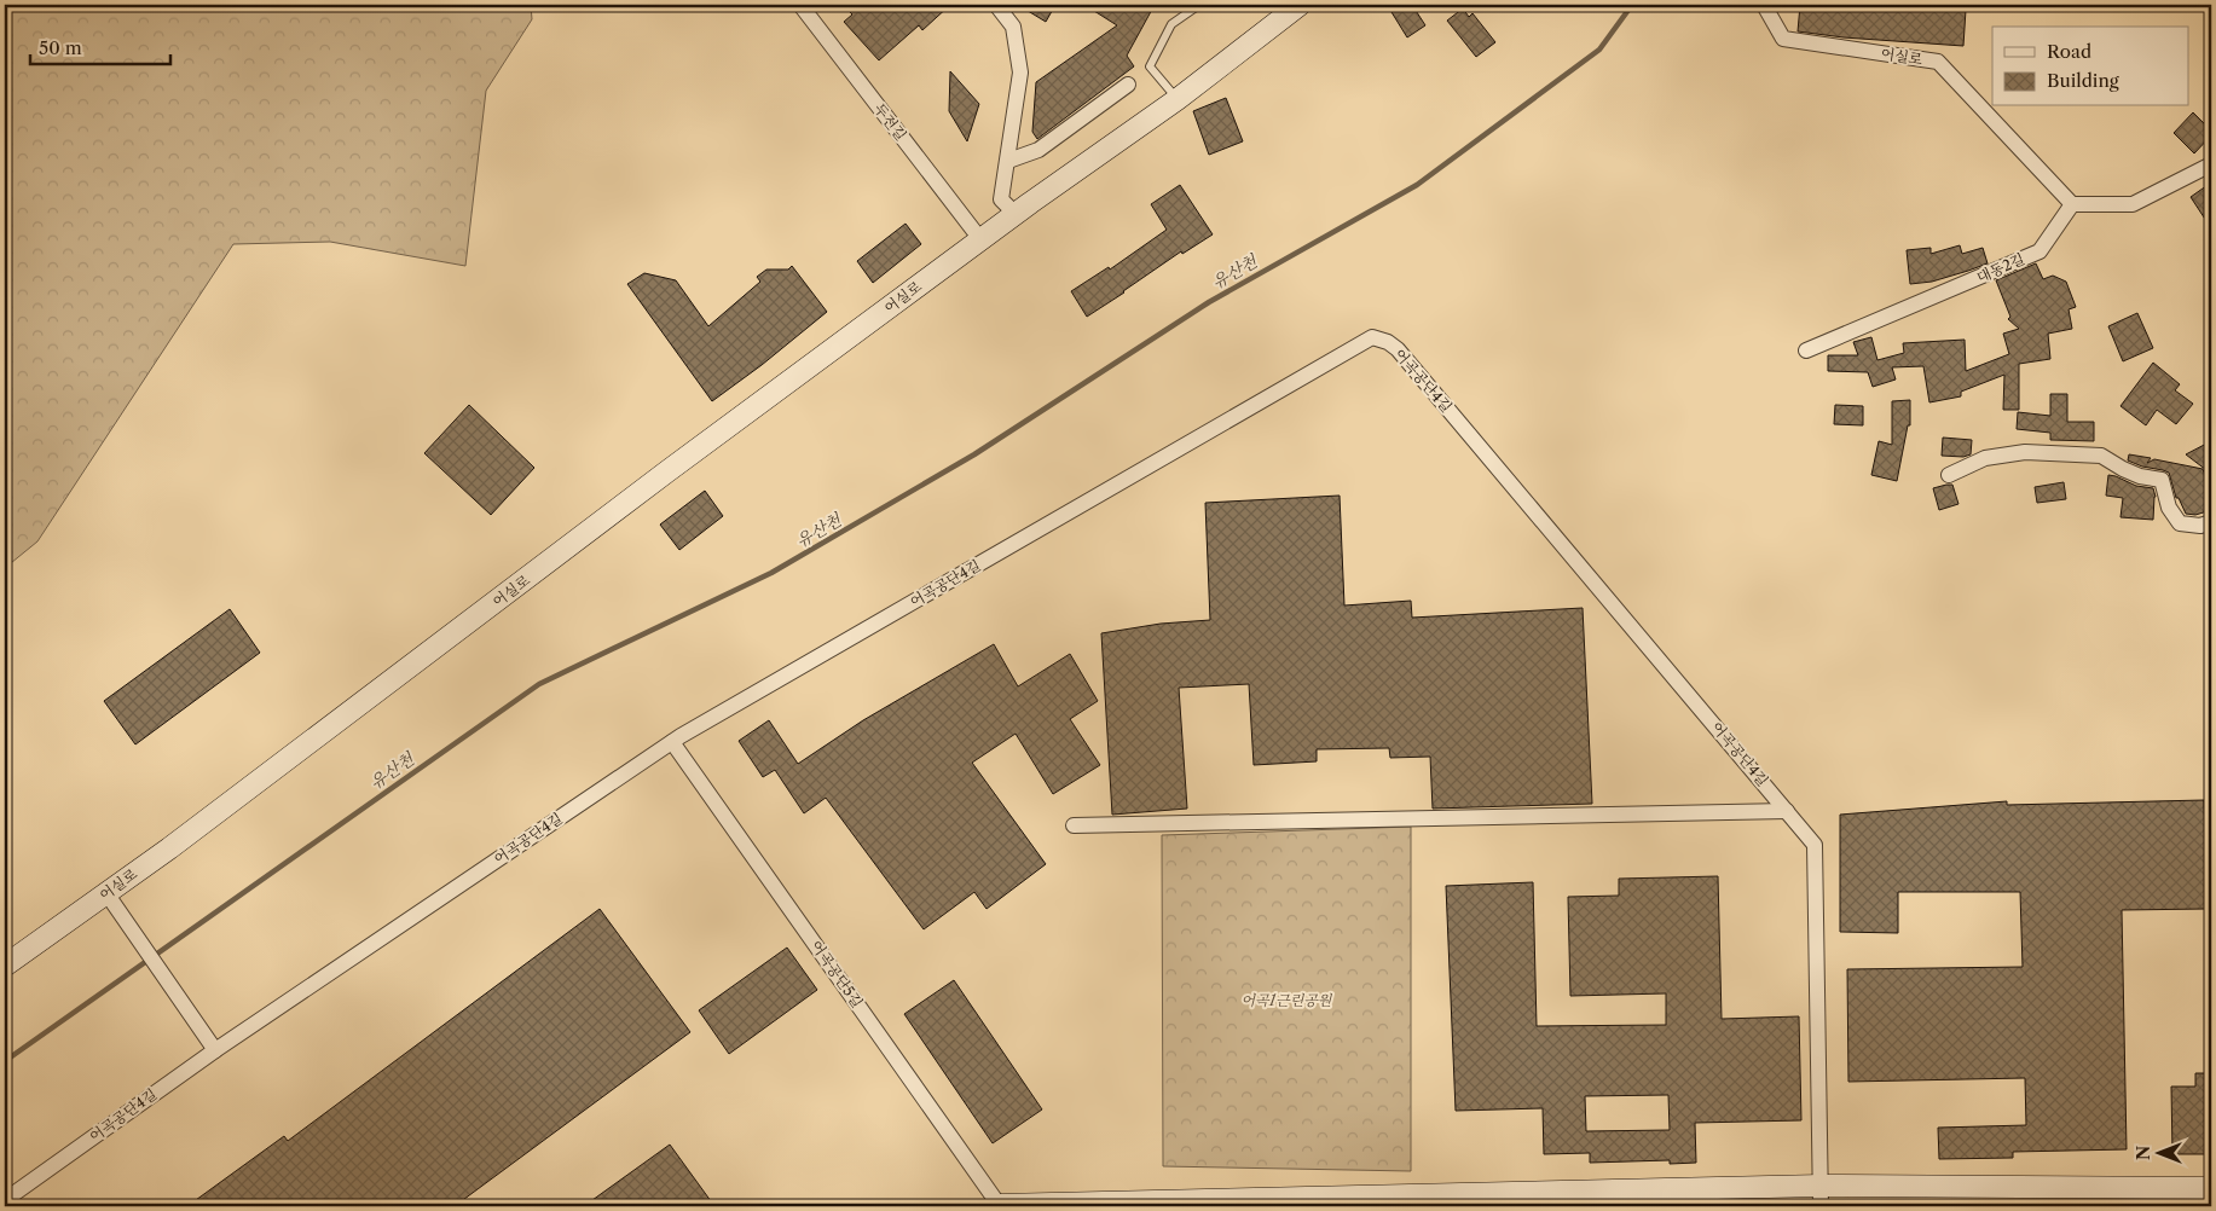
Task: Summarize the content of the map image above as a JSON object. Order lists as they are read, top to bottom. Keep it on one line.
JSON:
{"streets":{"main road":["어실로"],"street":["두전길","대동2길","어곡공단4길","어곡공단5길"]},"crossings":[["어실로","두전길"],["어실로","대동2길"],["어곡공단4길","어곡공단5길"]],"water":["유산천"],"parks":["어곡1근린공원"],"legend":["Road","Building"],"scale_bar":"50 m","north":"left"}
